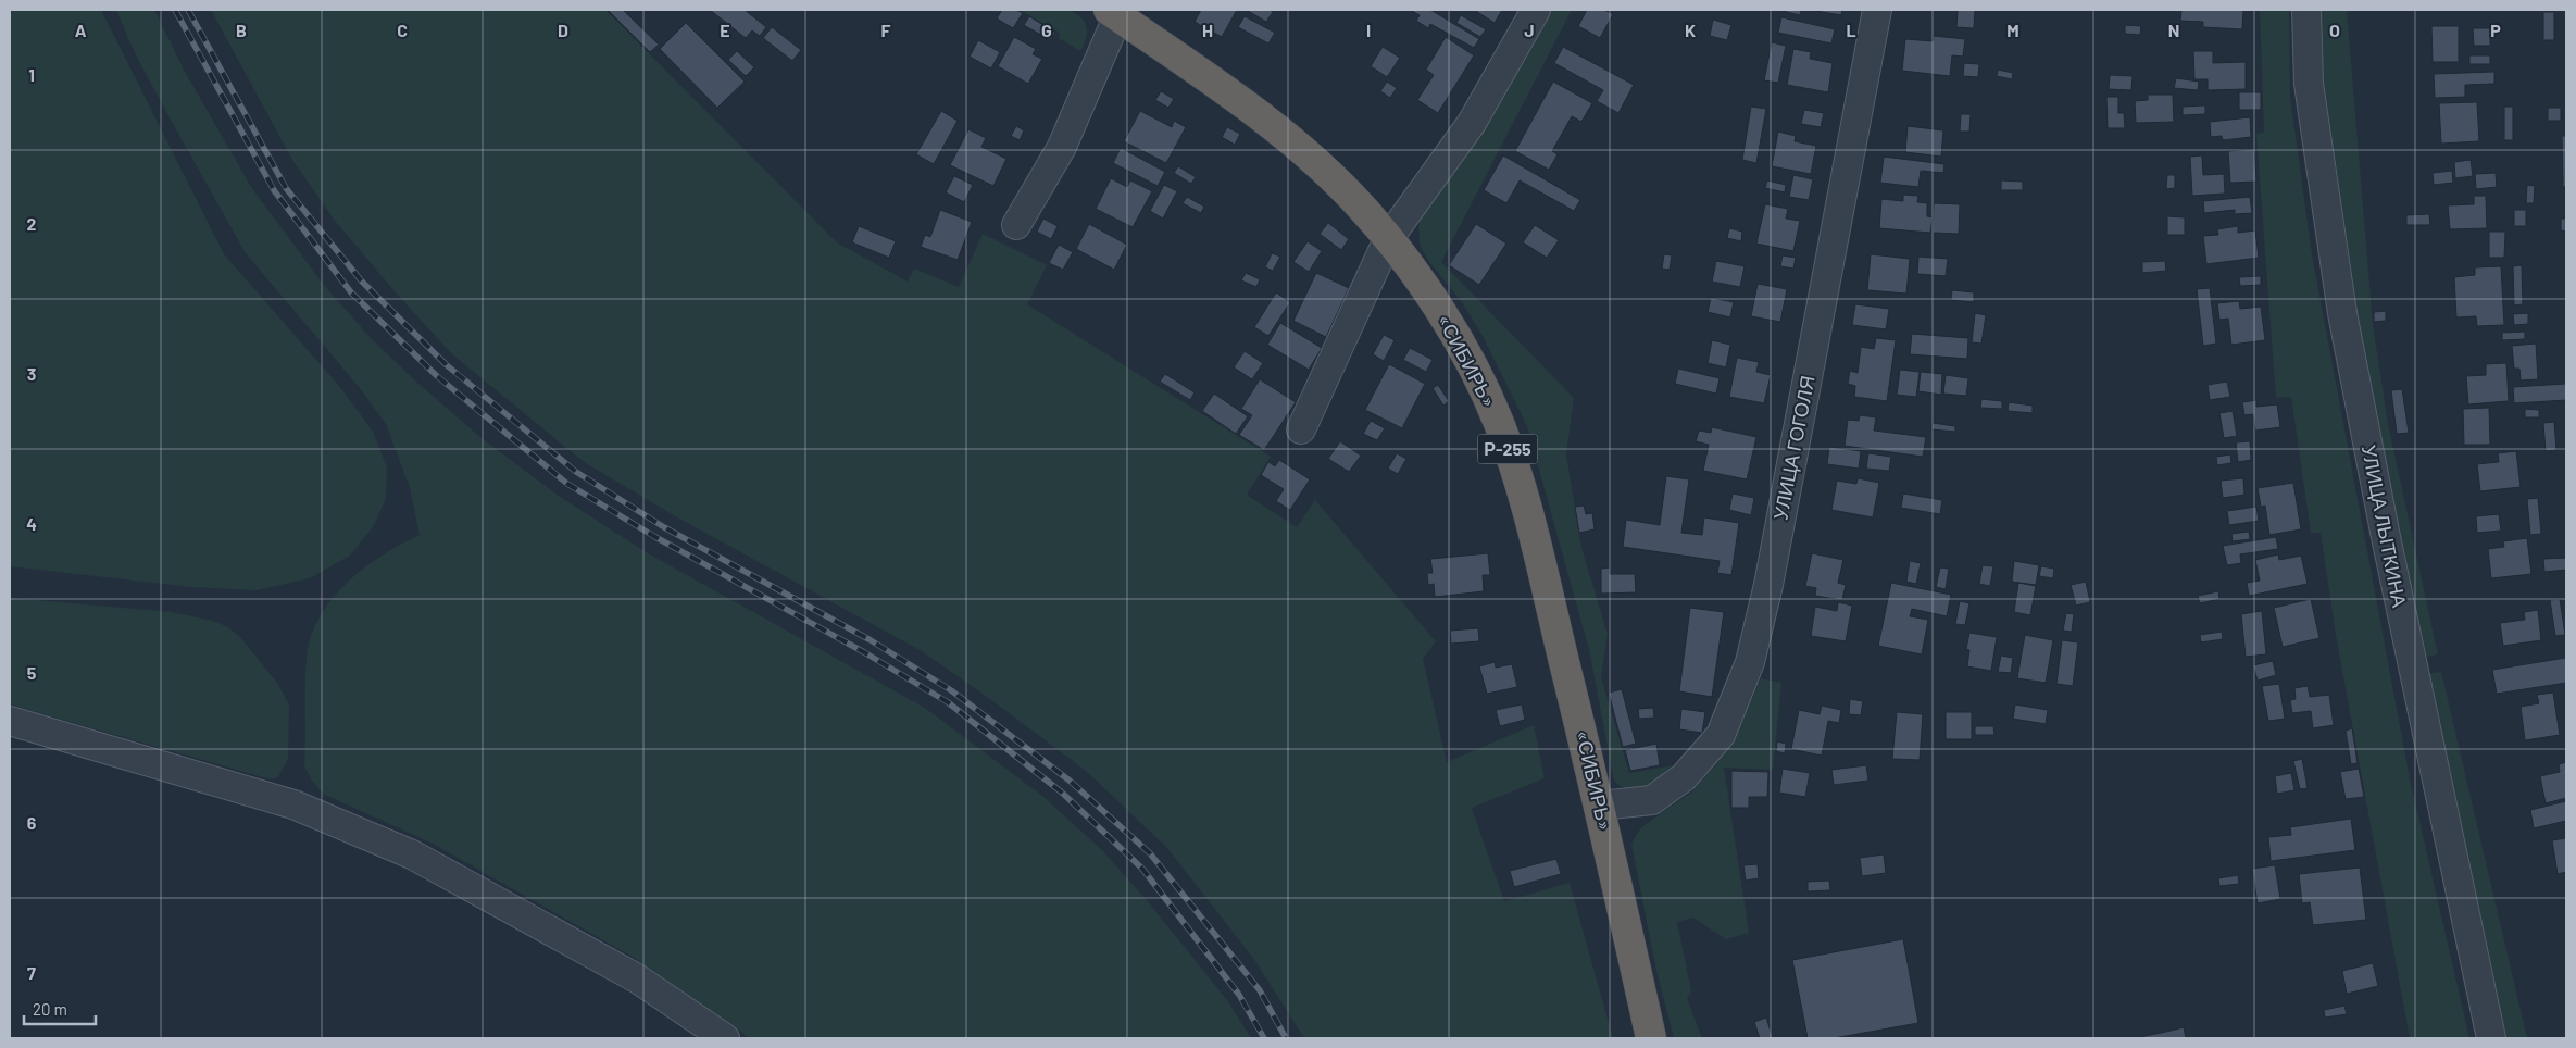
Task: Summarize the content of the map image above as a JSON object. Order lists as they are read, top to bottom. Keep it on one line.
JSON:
{"streets":{"highway":["«СИБИРЬ»","Р-255"],"street":["УЛИЦА ГОГОЛЯ","УЛИЦА ЛЫТКИНА"]},"crossings":[["«СИБИРЬ»","УЛИЦА ГОГОЛЯ"]],"scale_bar":"20 m","grid":{"columns":["A","B","C","D","E","F","G","H","I","J","K","L","M","N","O","P"],"rows":["1","2","3","4","5","6","7"]}}
